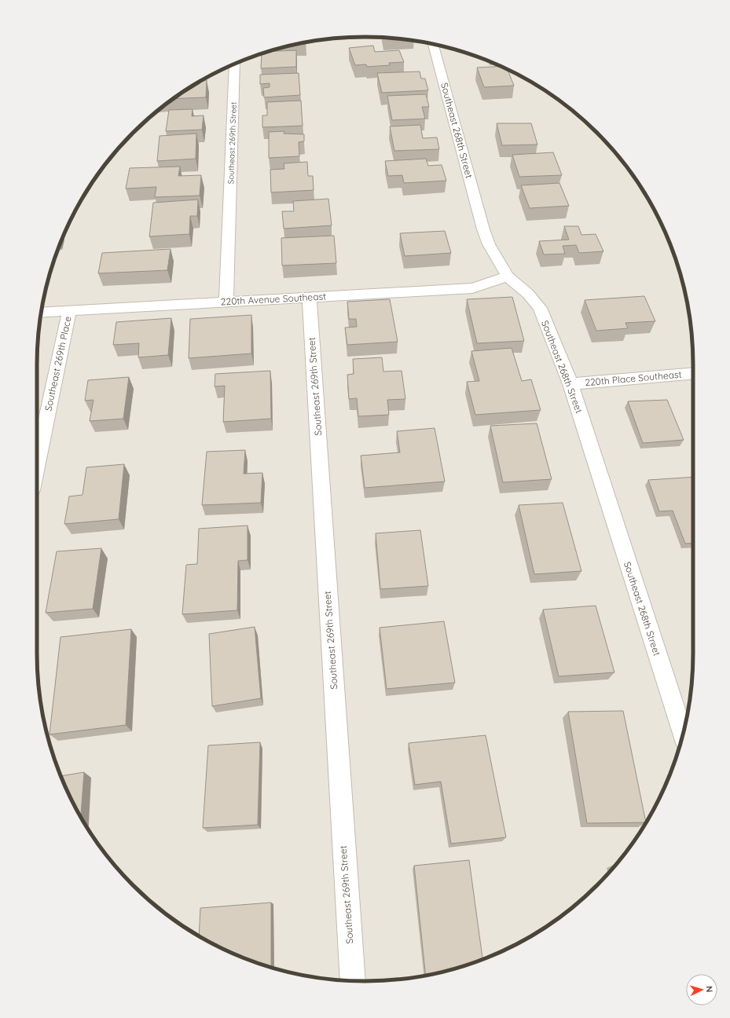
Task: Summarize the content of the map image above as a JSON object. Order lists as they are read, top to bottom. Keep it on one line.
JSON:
{"streets":{"street":["Southeast 268th Street","Southeast 269th Street","220th Avenue Southeast","Southeast 269th Place","220th Place Southeast"]},"crossings":[["Southeast 268th Street","220th Avenue Southeast"],["Southeast 268th Street","220th Place Southeast"],["Southeast 269th Street","220th Avenue Southeast"],["220th Avenue Southeast","Southeast 269th Place"]],"north":"right"}
